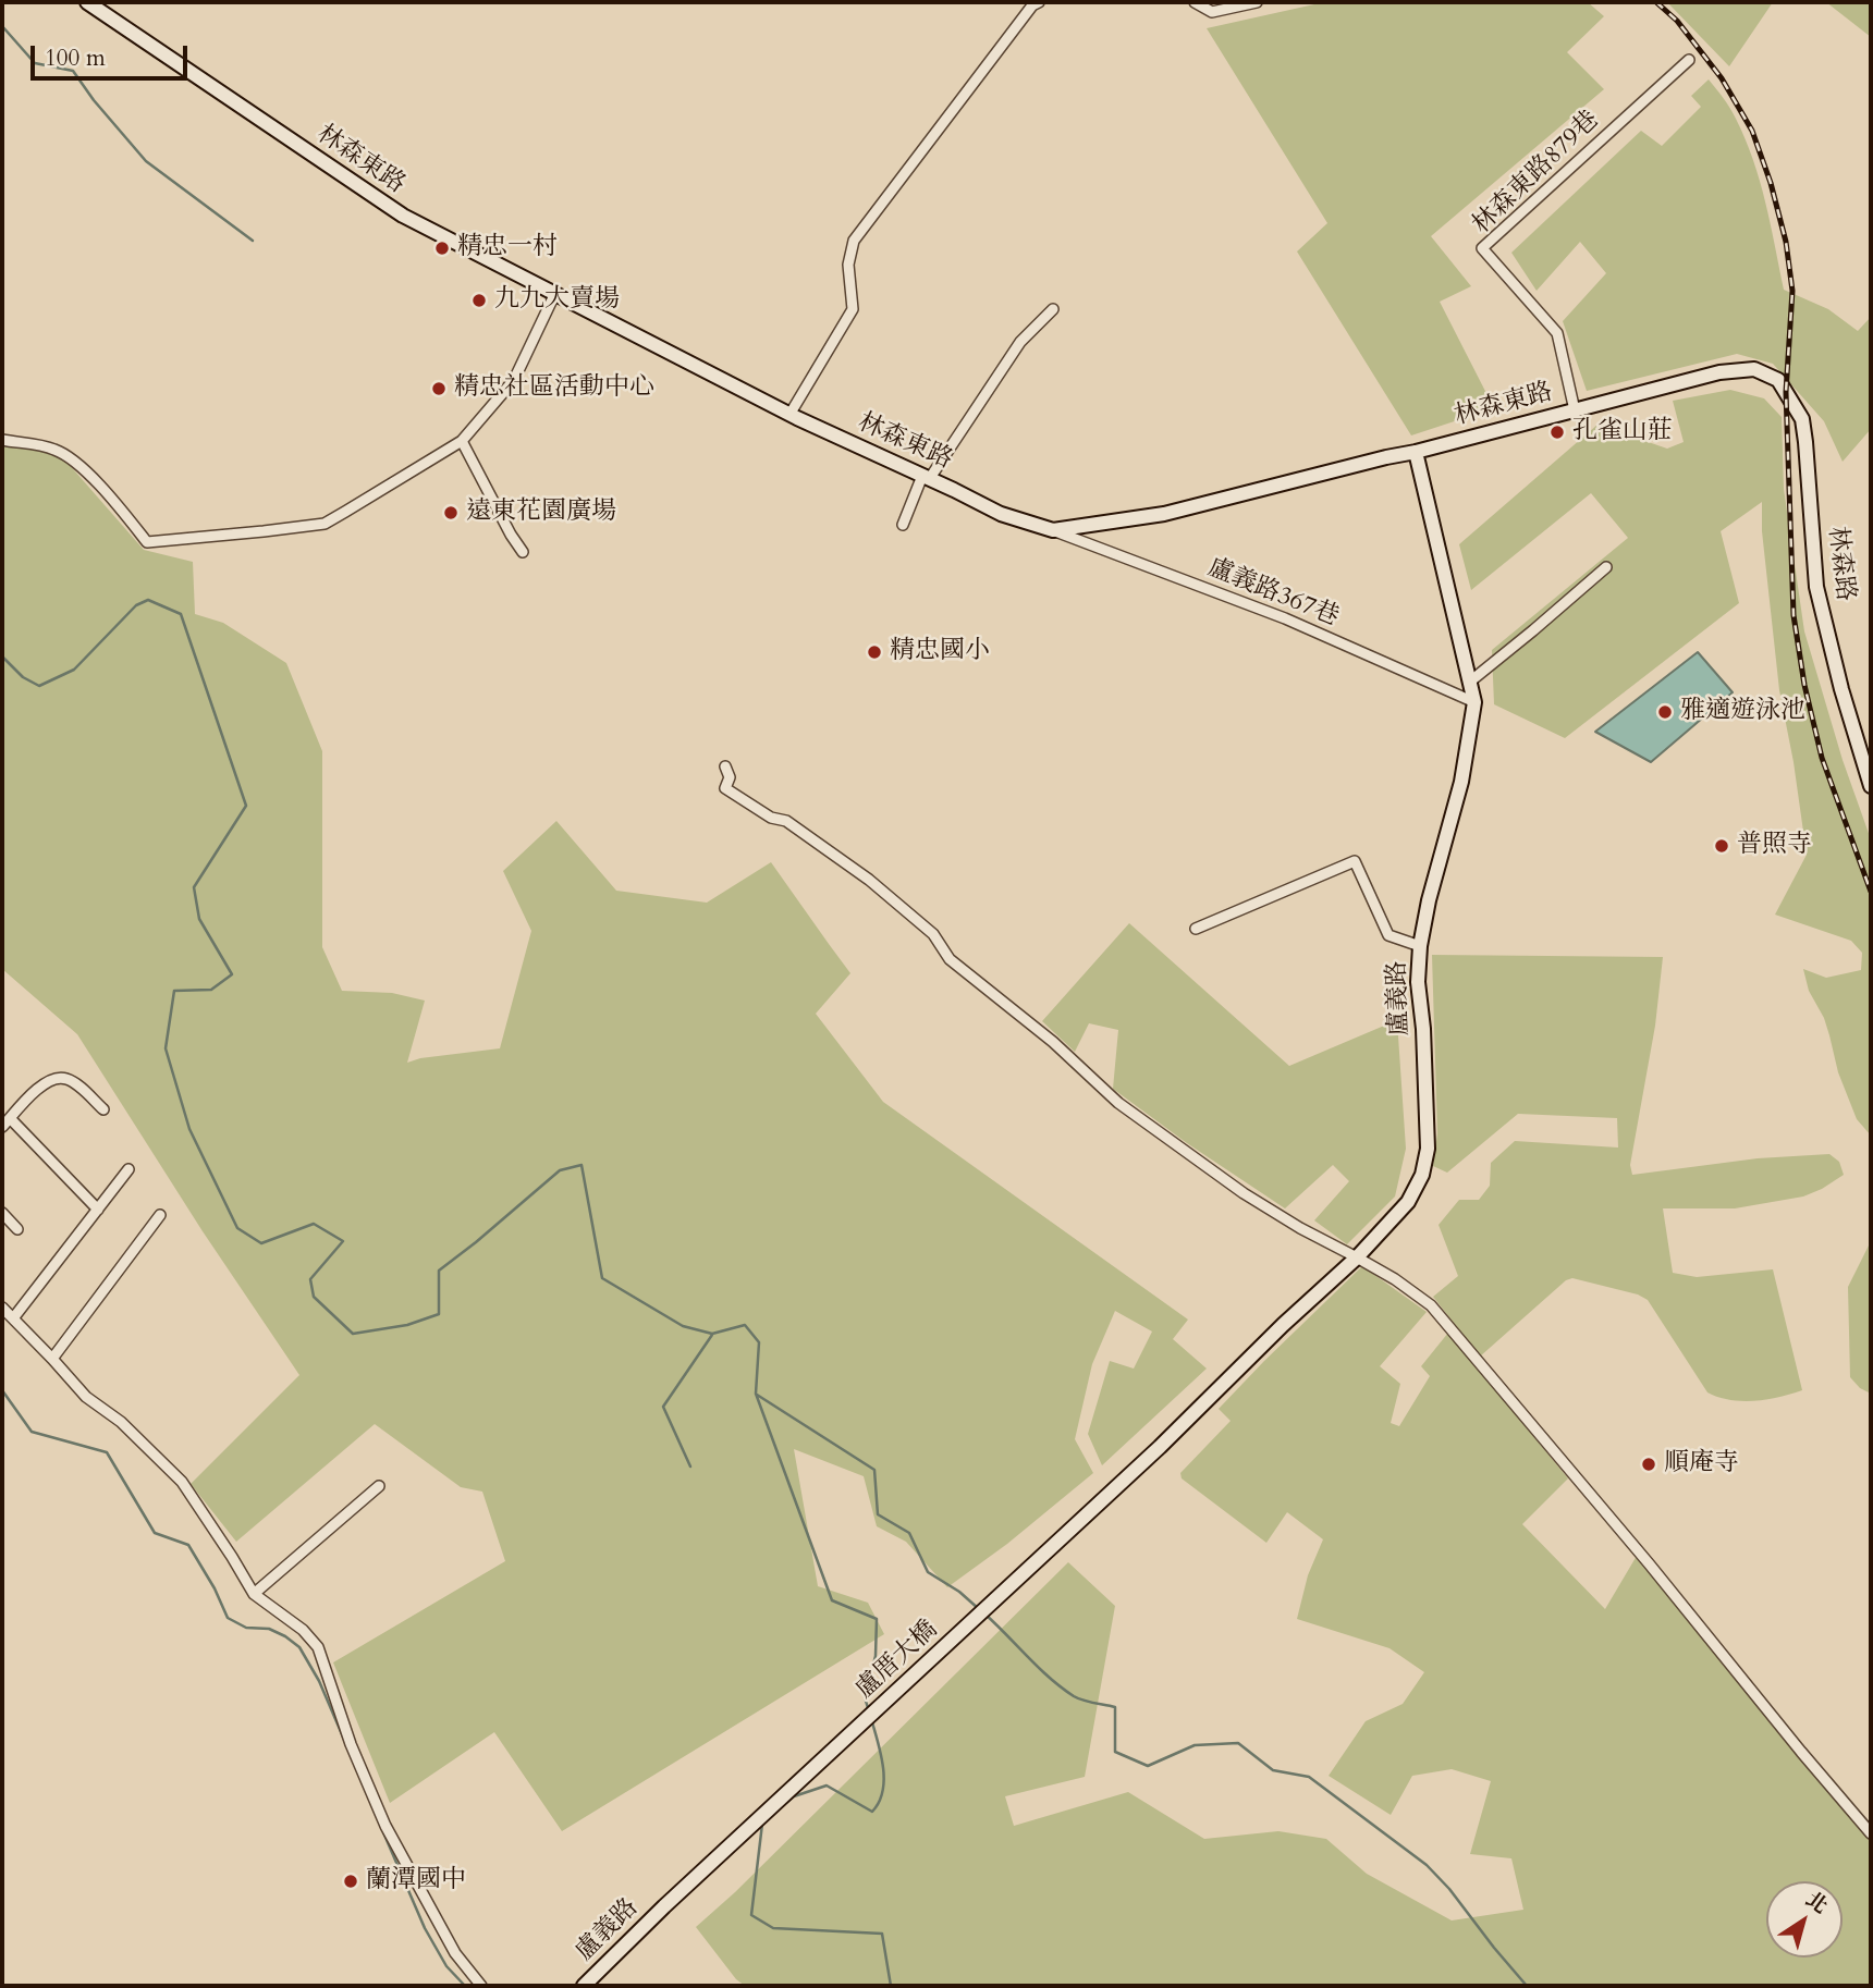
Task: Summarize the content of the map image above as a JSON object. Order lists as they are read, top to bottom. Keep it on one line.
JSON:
{"streets":{"main road":["林森東路","林森路","盧義路","盧厝大橋"],"street":["林森東路879巷","盧義路367巷"]},"crossings":[["林森東路","林森東路879巷"],["林森東路","林森路"],["林森東路","盧義路367巷"],["林森東路","盧義路"],["盧義路367巷","盧義路"],["盧義路","盧厝大橋"]],"places":["精忠一村","九九大賣場","精忠社區活動中心","孔雀山莊","遠東花園廣場","精忠國小","雅適遊泳池","普照寺","順庵寺","蘭潭國中"],"scale_bar":"100 m","north":"top right"}
